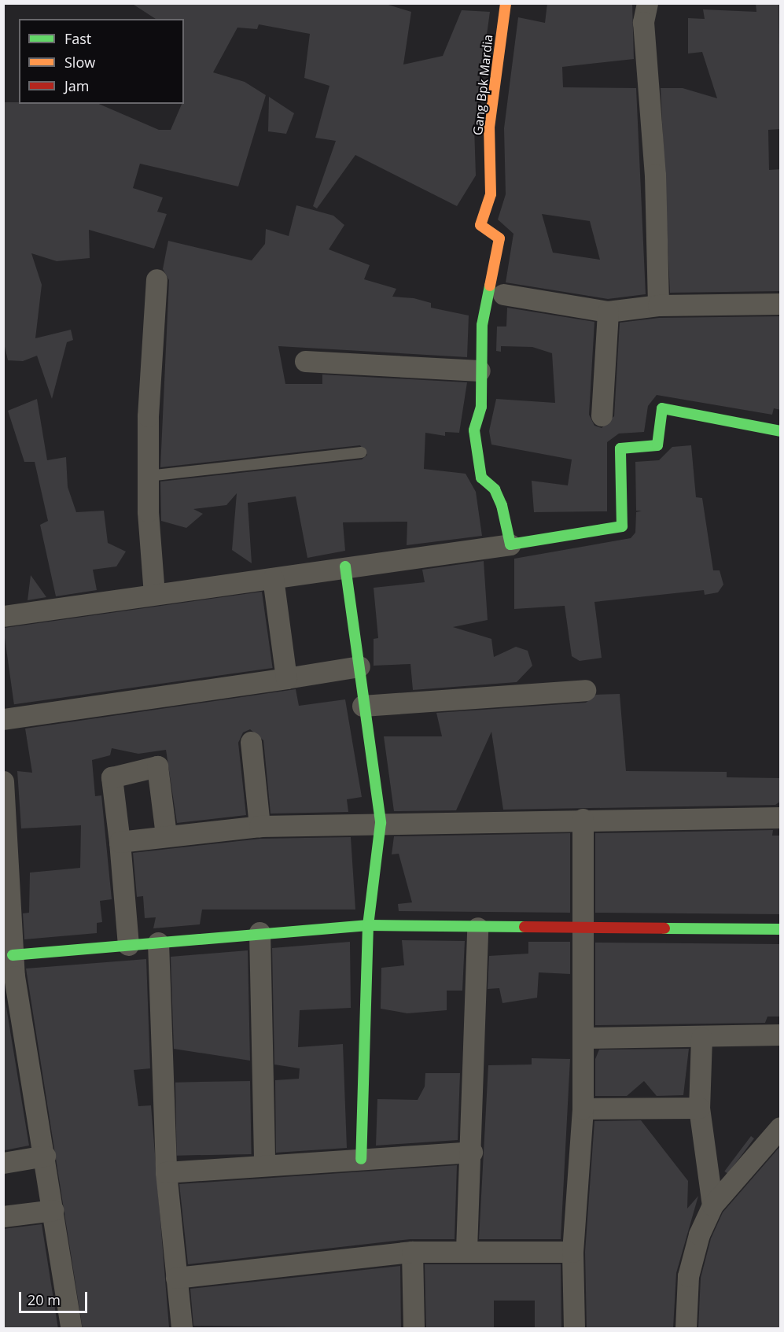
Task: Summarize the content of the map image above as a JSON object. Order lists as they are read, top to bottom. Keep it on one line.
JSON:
{"streets":{"street":["Gang Bpk Mardia"]},"legend":["Fast","Slow","Jam"],"scale_bar":"20 m"}
